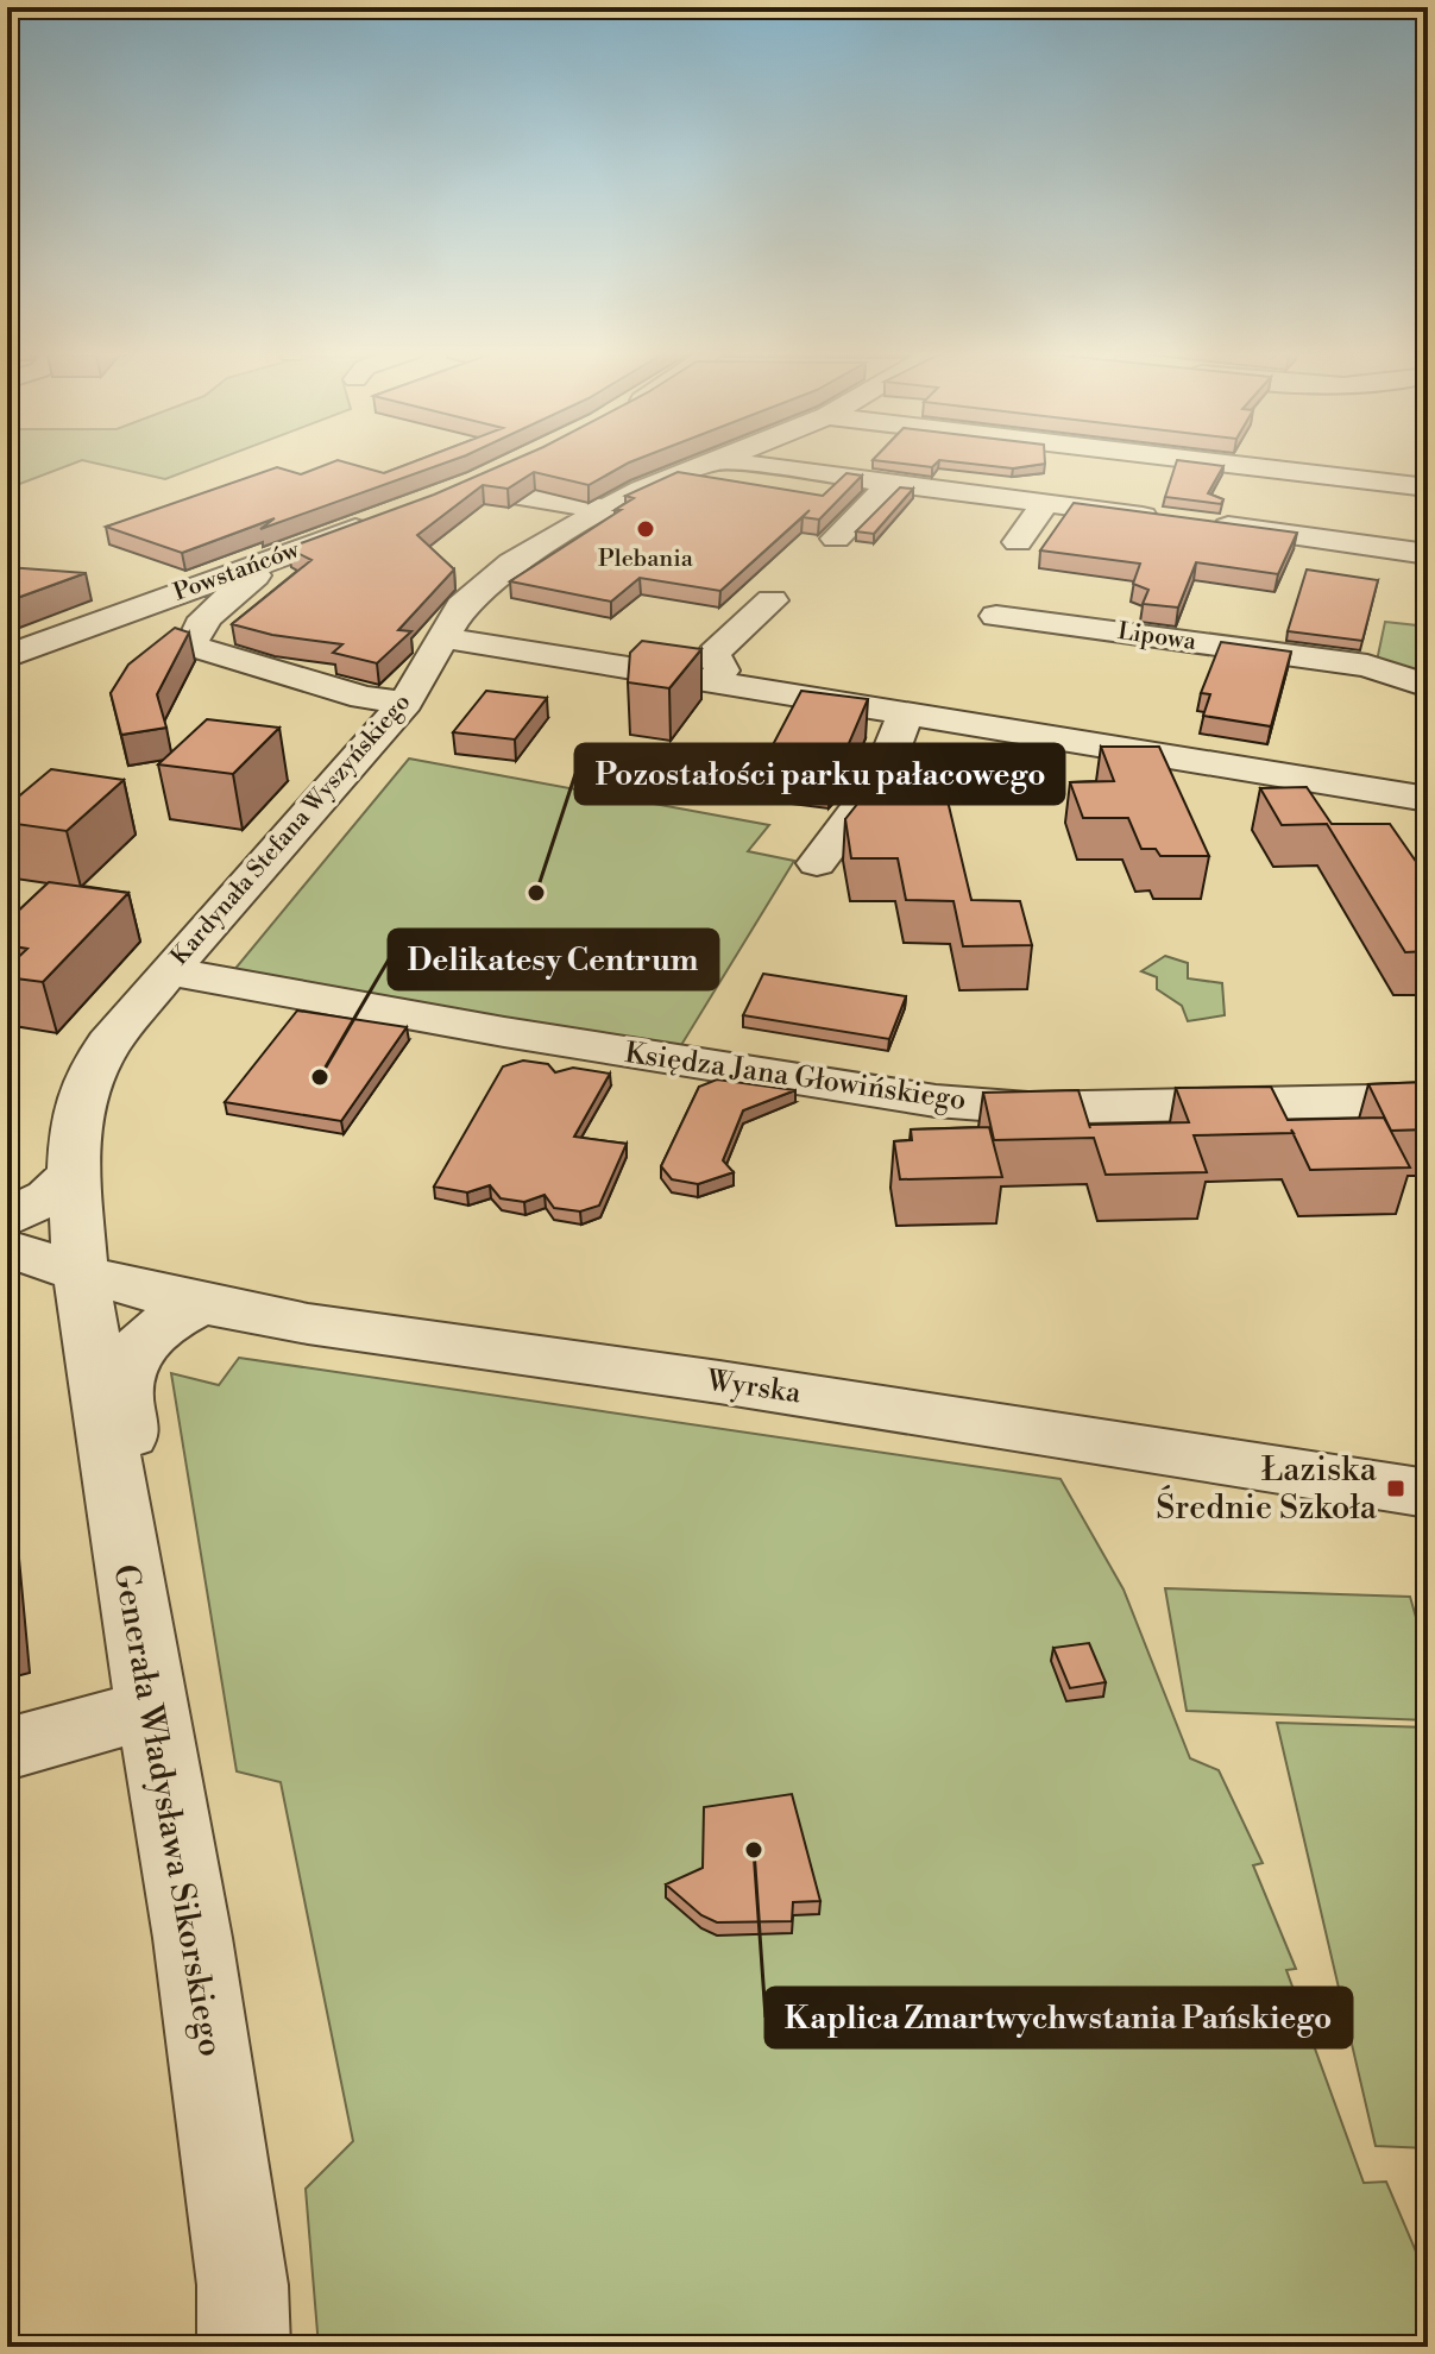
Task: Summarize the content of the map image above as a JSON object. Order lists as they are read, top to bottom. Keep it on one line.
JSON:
{"streets":{"street":["Powstańców","Lipowa","Kardynała Stefana Wyszyńskiego","Księdza Jana Głowińskiego","Wyrska","Generała Władysława Sikorskiego"]},"crossings":[["Kardynała Stefana Wyszyńskiego","Księdza Jana Głowińskiego"],["Kardynała Stefana Wyszyńskiego","Wyrska"],["Kardynała Stefana Wyszyńskiego","Generała Władysława Sikorskiego"],["Wyrska","Generała Władysława Sikorskiego"]],"places":{"other":["Plebania","Pozostałości parku pałacowego","Delikatesy Centrum","Kaplica Zmartwychwstania Pańskiego"],"transit":["Łaziska Średnie Szkoła"]}}
